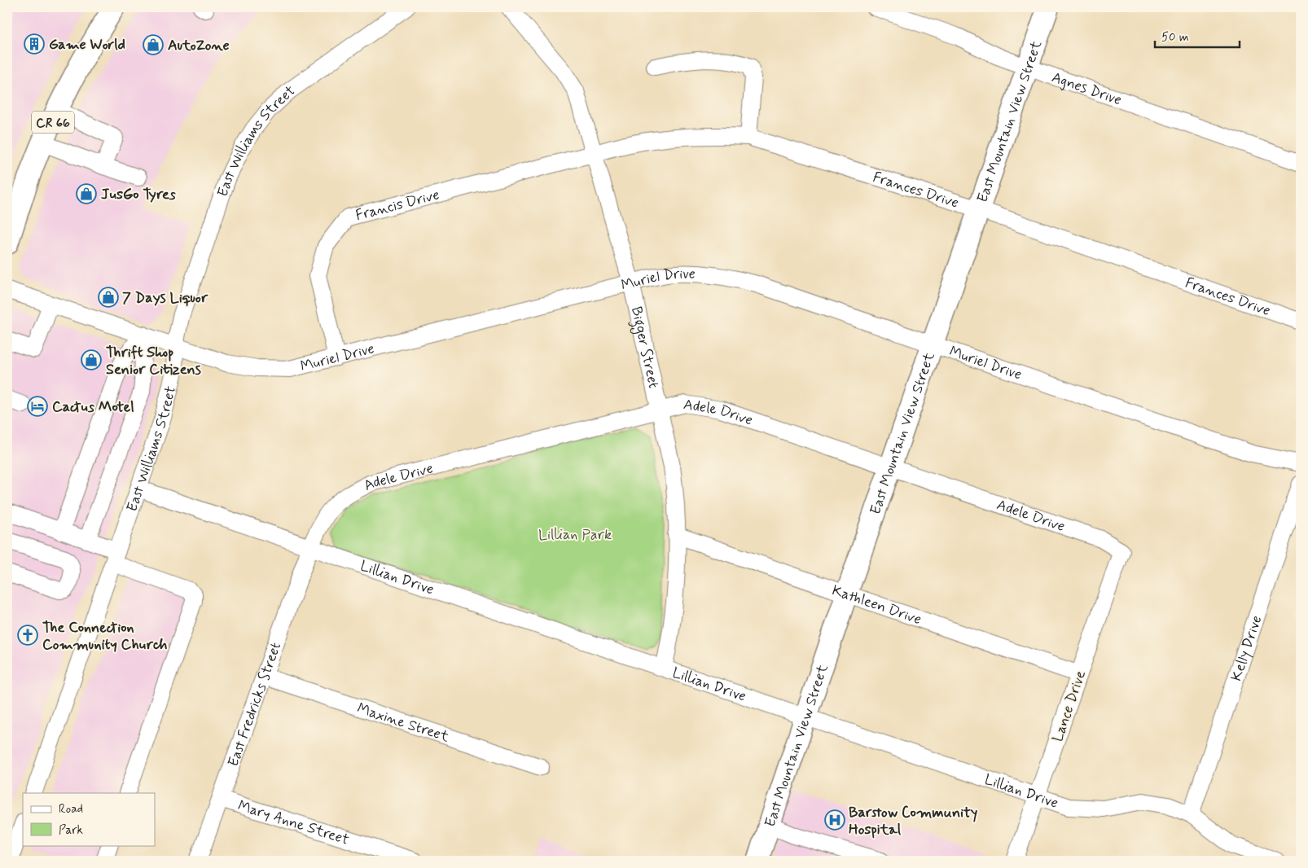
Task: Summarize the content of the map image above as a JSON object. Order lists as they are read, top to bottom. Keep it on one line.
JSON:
{"streets":{"main road":["CR 66","East Mountain View Street"],"street":["Agnes Drive","East Williams Street","Frances Drive","Francis Drive","Muriel Drive","Bigger Street","Adele Drive","Lillian Drive","Kathleen Drive","Kelly Drive","East Fredricks Street","Lance Drive","Maxine Street","Mary Anne Street"]},"crossings":[["Agnes Drive","East Mountain View Street"],["East Mountain View Street","Frances Drive"],["East Mountain View Street","Muriel Drive"],["East Mountain View Street","Adele Drive"],["East Mountain View Street","Lillian Drive"],["East Mountain View Street","Kathleen Drive"],["East Williams Street","Muriel Drive"],["East Williams Street","Lillian Drive"],["Frances Drive","Francis Drive"],["Frances Drive","Bigger Street"],["Francis Drive","Muriel Drive"],["Francis Drive","Bigger Street"],["Muriel Drive","Bigger Street"],["Bigger Street","Adele Drive"],["Bigger Street","Lillian Drive"],["Bigger Street","Kathleen Drive"],["Adele Drive","Lillian Drive"],["Adele Drive","East Fredricks Street"],["Adele Drive","Lance Drive"],["Lillian Drive","Kelly Drive"],["Lillian Drive","East Fredricks Street"],["Lillian Drive","Lance Drive"],["Kathleen Drive","Lance Drive"],["East Fredricks Street","Maxine Street"],["East Fredricks Street","Mary Anne Street"]],"parks":["Lillian Park"],"places":{"building":["Game World"],"shop":["AutoZone","JusGo Tyres","7 Days Liquor","Thrift Shop Senior Citizens"],"hotel":["Cactus Motel"],"church":["The Connection Community Church"],"hospital":["Barstow Community Hospital"]},"legend":["Road","Park"],"scale_bar":"50 m"}
